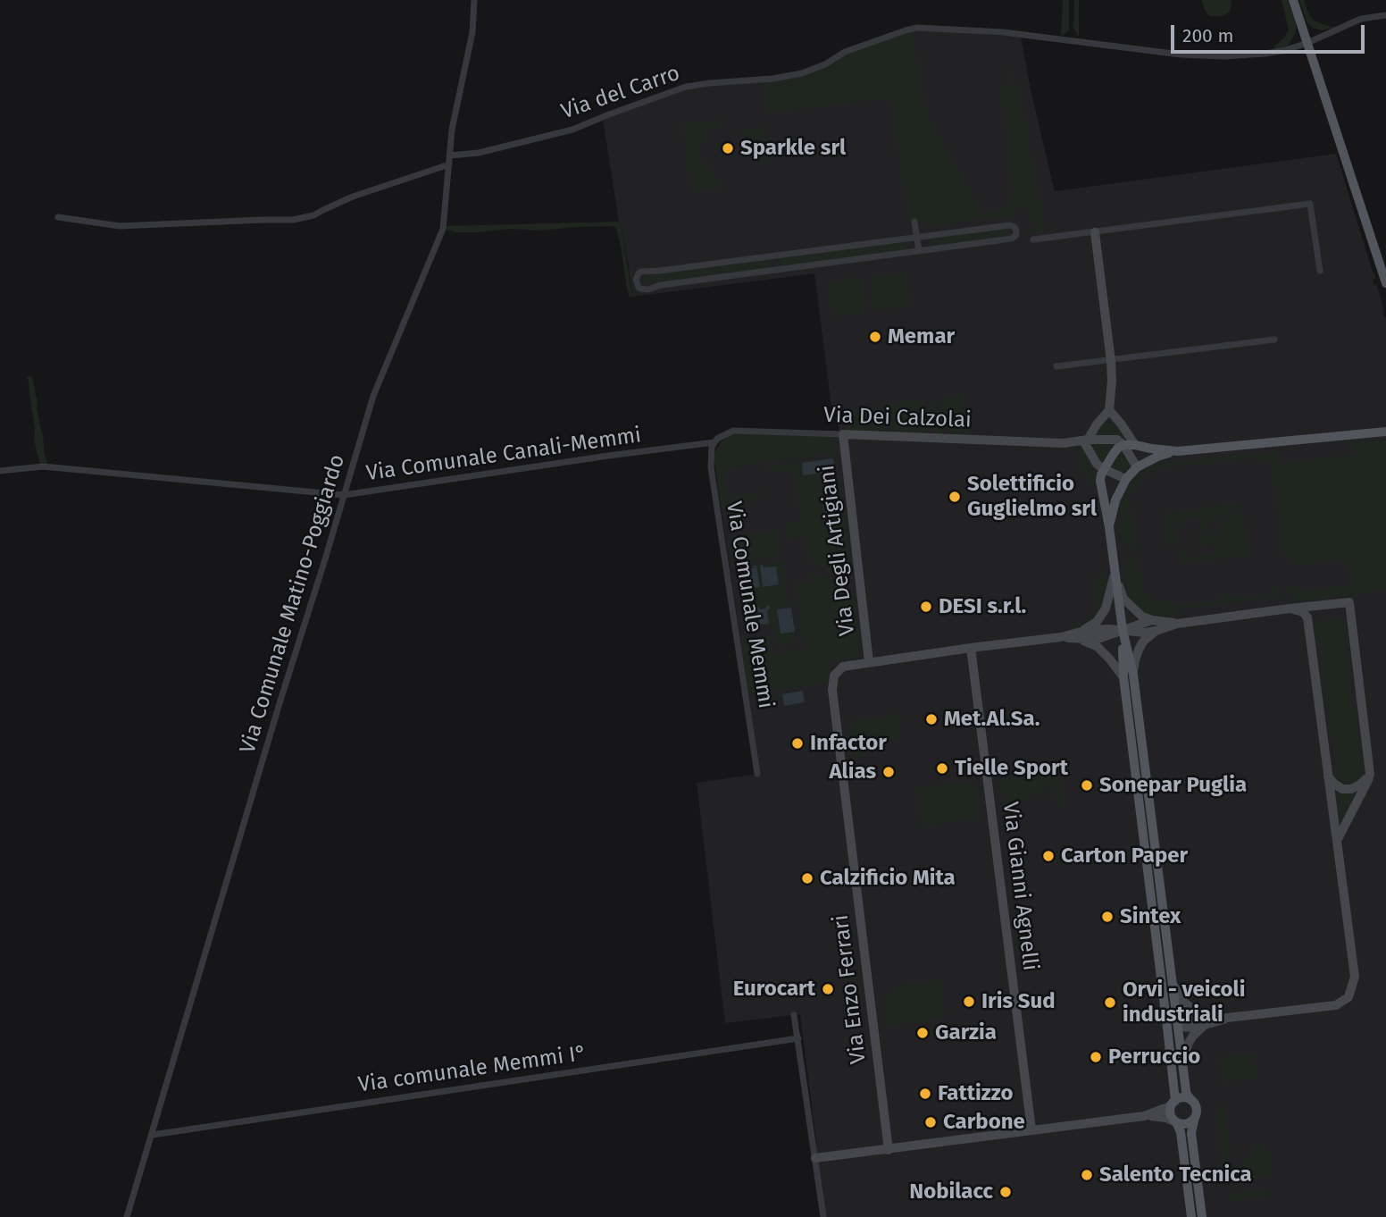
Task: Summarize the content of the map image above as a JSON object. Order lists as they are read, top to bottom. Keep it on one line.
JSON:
{"streets":{"street":["Via del Carro","Via Dei Calzolai","Via Comunale Canali-Memmi","Via Degli Artigiani","Via Comunale Matino-Poggiardo","Via Comunale Memmi","Via Gianni Agnelli","Via Enzo Ferrari","Via comunale Memmi I°"]},"crossings":[["Via del Carro","Via Comunale Matino-Poggiardo"],["Via Dei Calzolai","Via Comunale Canali-Memmi"],["Via Dei Calzolai","Via Degli Artigiani"],["Via Dei Calzolai","Via Comunale Memmi"],["Via Comunale Canali-Memmi","Via Comunale Matino-Poggiardo"],["Via Comunale Canali-Memmi","Via Comunale Memmi"],["Via Degli Artigiani","Via Enzo Ferrari"],["Via Comunale Matino-Poggiardo","Via comunale Memmi I°"]],"places":["Sparkle srl","Memar","Solettificio Guglielmo srl","DESI s.r.l.","Met.Al.Sa.","Infactor","Tielle Sport","Alias","Sonepar Puglia","Carton Paper","Calzificio Mita","Sintex","Eurocart","Iris Sud","Orvi - veicoli industriali","Garzia","Perruccio","Fattizzo","Carbone","Salento Tecnica","Nobilacc"],"scale_bar":"200 m"}
